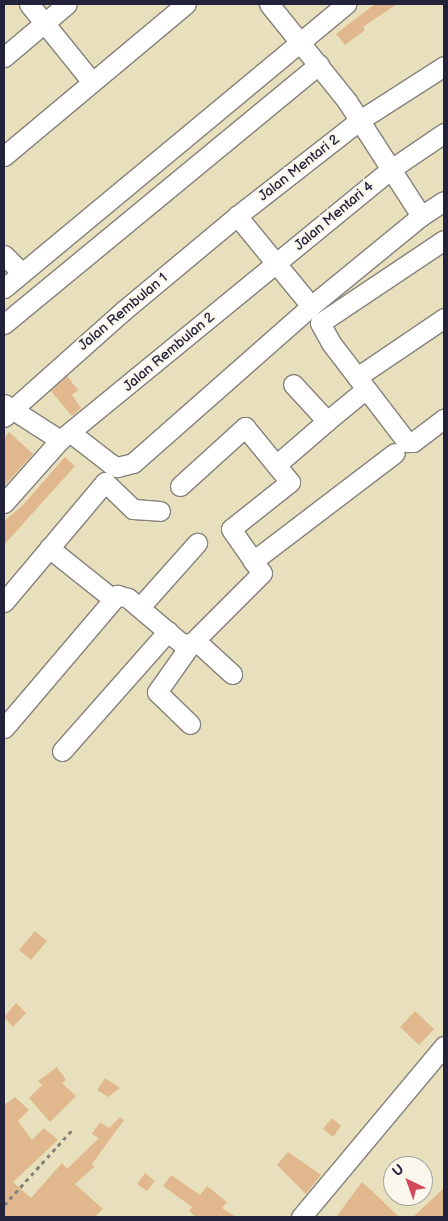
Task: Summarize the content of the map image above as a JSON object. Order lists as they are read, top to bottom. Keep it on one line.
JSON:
{"streets":{"street":["Jalan Mentari 2","Jalan Mentari 4","Jalan Rembulan 1","Jalan Rembulan 2"]},"crossings":[["Jalan Mentari 2","Jalan Rembulan 1"],["Jalan Mentari 4","Jalan Rembulan 2"]],"north":"top left"}
